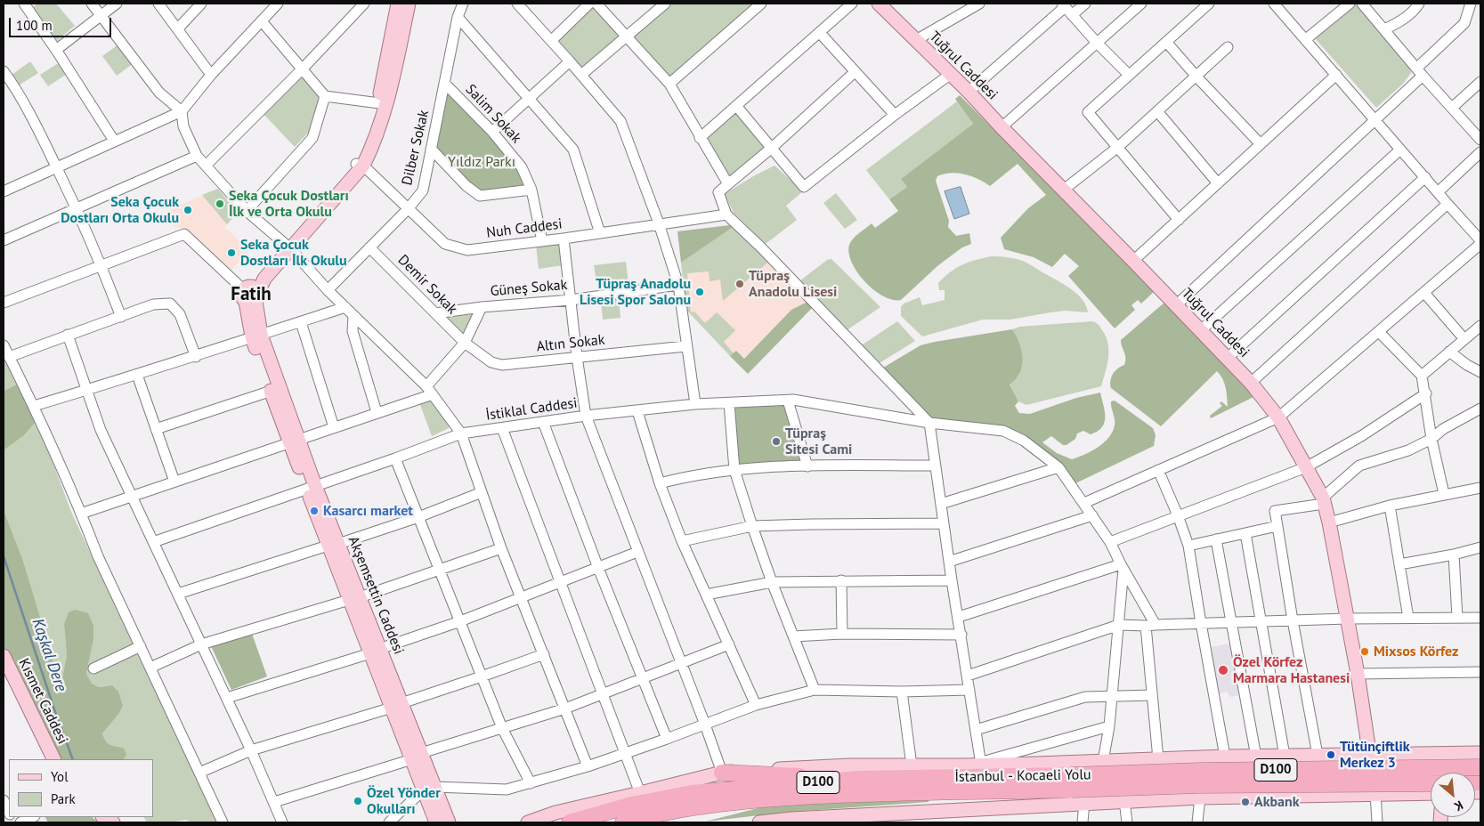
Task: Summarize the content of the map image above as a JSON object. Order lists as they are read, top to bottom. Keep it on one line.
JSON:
{"streets":{"highway":["D100","İstanbul - Kocaeli Yolu"],"main road":["Tuğrul Caddesi","Akşemsettin Caddesi","Kısmet Caddesi"],"street":["Salim Sokak","Dilber Sokak","Nuh Caddesi","Demir Sokak","Güneş Sokak","Altın Sokak","İstiklal Caddesi"]},"crossings":[["Salim Sokak","Dilber Sokak"],["Salim Sokak","Nuh Caddesi"],["Dilber Sokak","Nuh Caddesi"],["Dilber Sokak","Demir Sokak"],["Demir Sokak","Güneş Sokak"],["Demir Sokak","Altın Sokak"],["İstiklal Caddesi","Akşemsettin Caddesi"],["D100","İstanbul - Kocaeli Yolu"]],"districts":["Fatih"],"water":["Kaşkal Dere"],"parks":["Yıldız Parkı"],"places":["Seka Çocuk Dostları İlk ve Orta Okulu","Seka Çocuk Dostları Orta Okulu","Seka Çocuk Dostları İlk Okulu","Tüpraş Anadolu Lisesi","Tüpraş Anadolu Lisesi Spor Salonu","Tüpraş Sitesi Cami","Kasarcı market","Mixsos Körfez","Özel Körfez Marmara Hastanesi","Tütünçiftlik Merkez 3","Özel Yönder Okulları","Akbank"],"legend":["Yol","Park"],"scale_bar":"100 m","north":"bottom right"}
